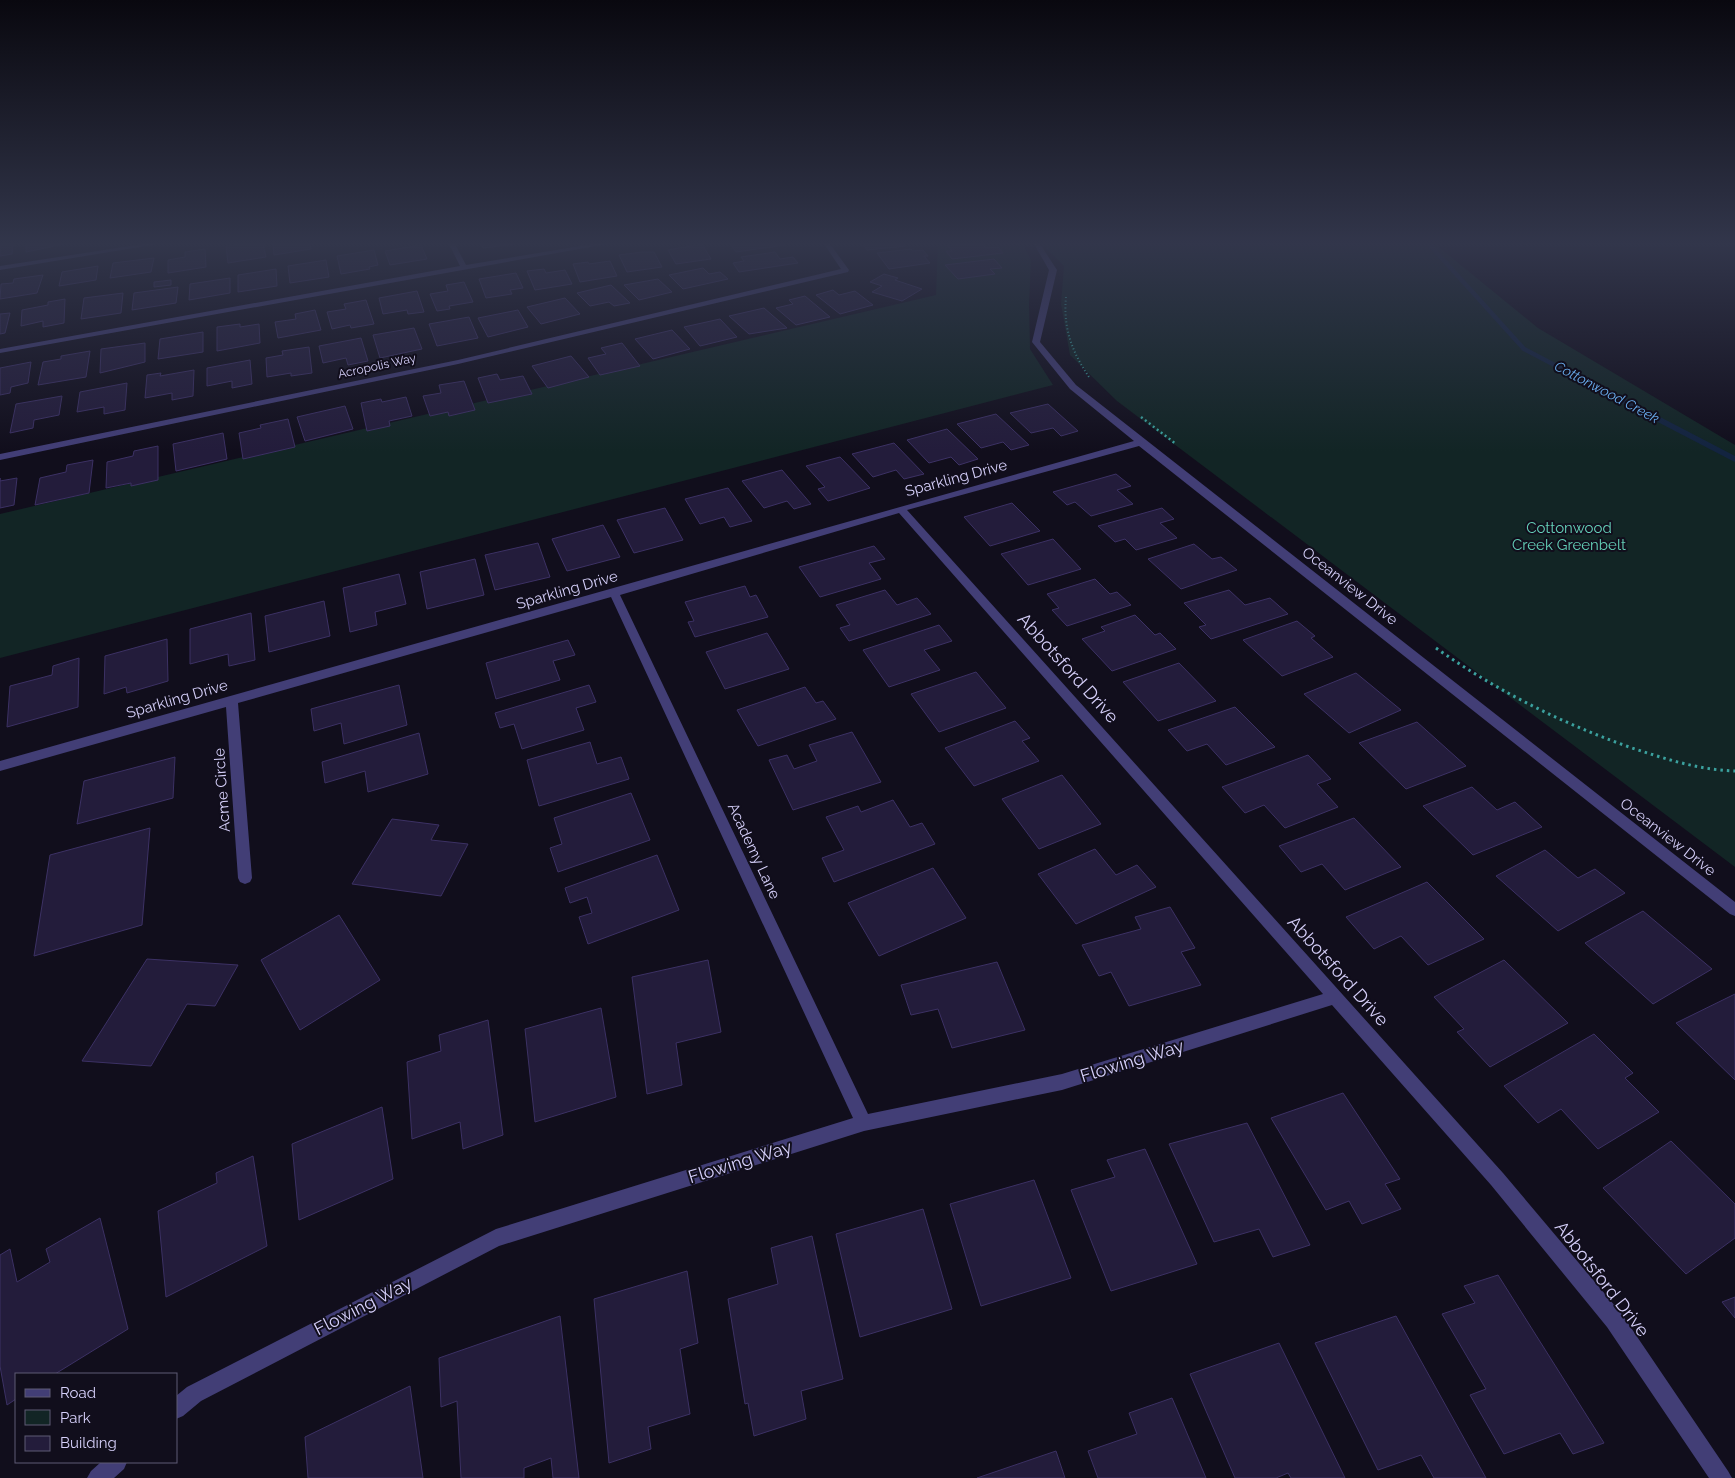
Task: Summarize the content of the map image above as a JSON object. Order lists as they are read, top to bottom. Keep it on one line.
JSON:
{"streets":{"street":["Acropolis Way","Sparkling Drive","Oceanview Drive","Abbotsford Drive","Acme Circle","Academy Lane","Flowing Way"]},"crossings":[["Sparkling Drive","Oceanview Drive"],["Sparkling Drive","Abbotsford Drive"],["Sparkling Drive","Acme Circle"],["Sparkling Drive","Academy Lane"],["Abbotsford Drive","Flowing Way"],["Academy Lane","Flowing Way"]],"water":["Cottonwood Creek"],"parks":["Cottonwood Creek Greenbelt"],"legend":["Road","Park","Building"]}
